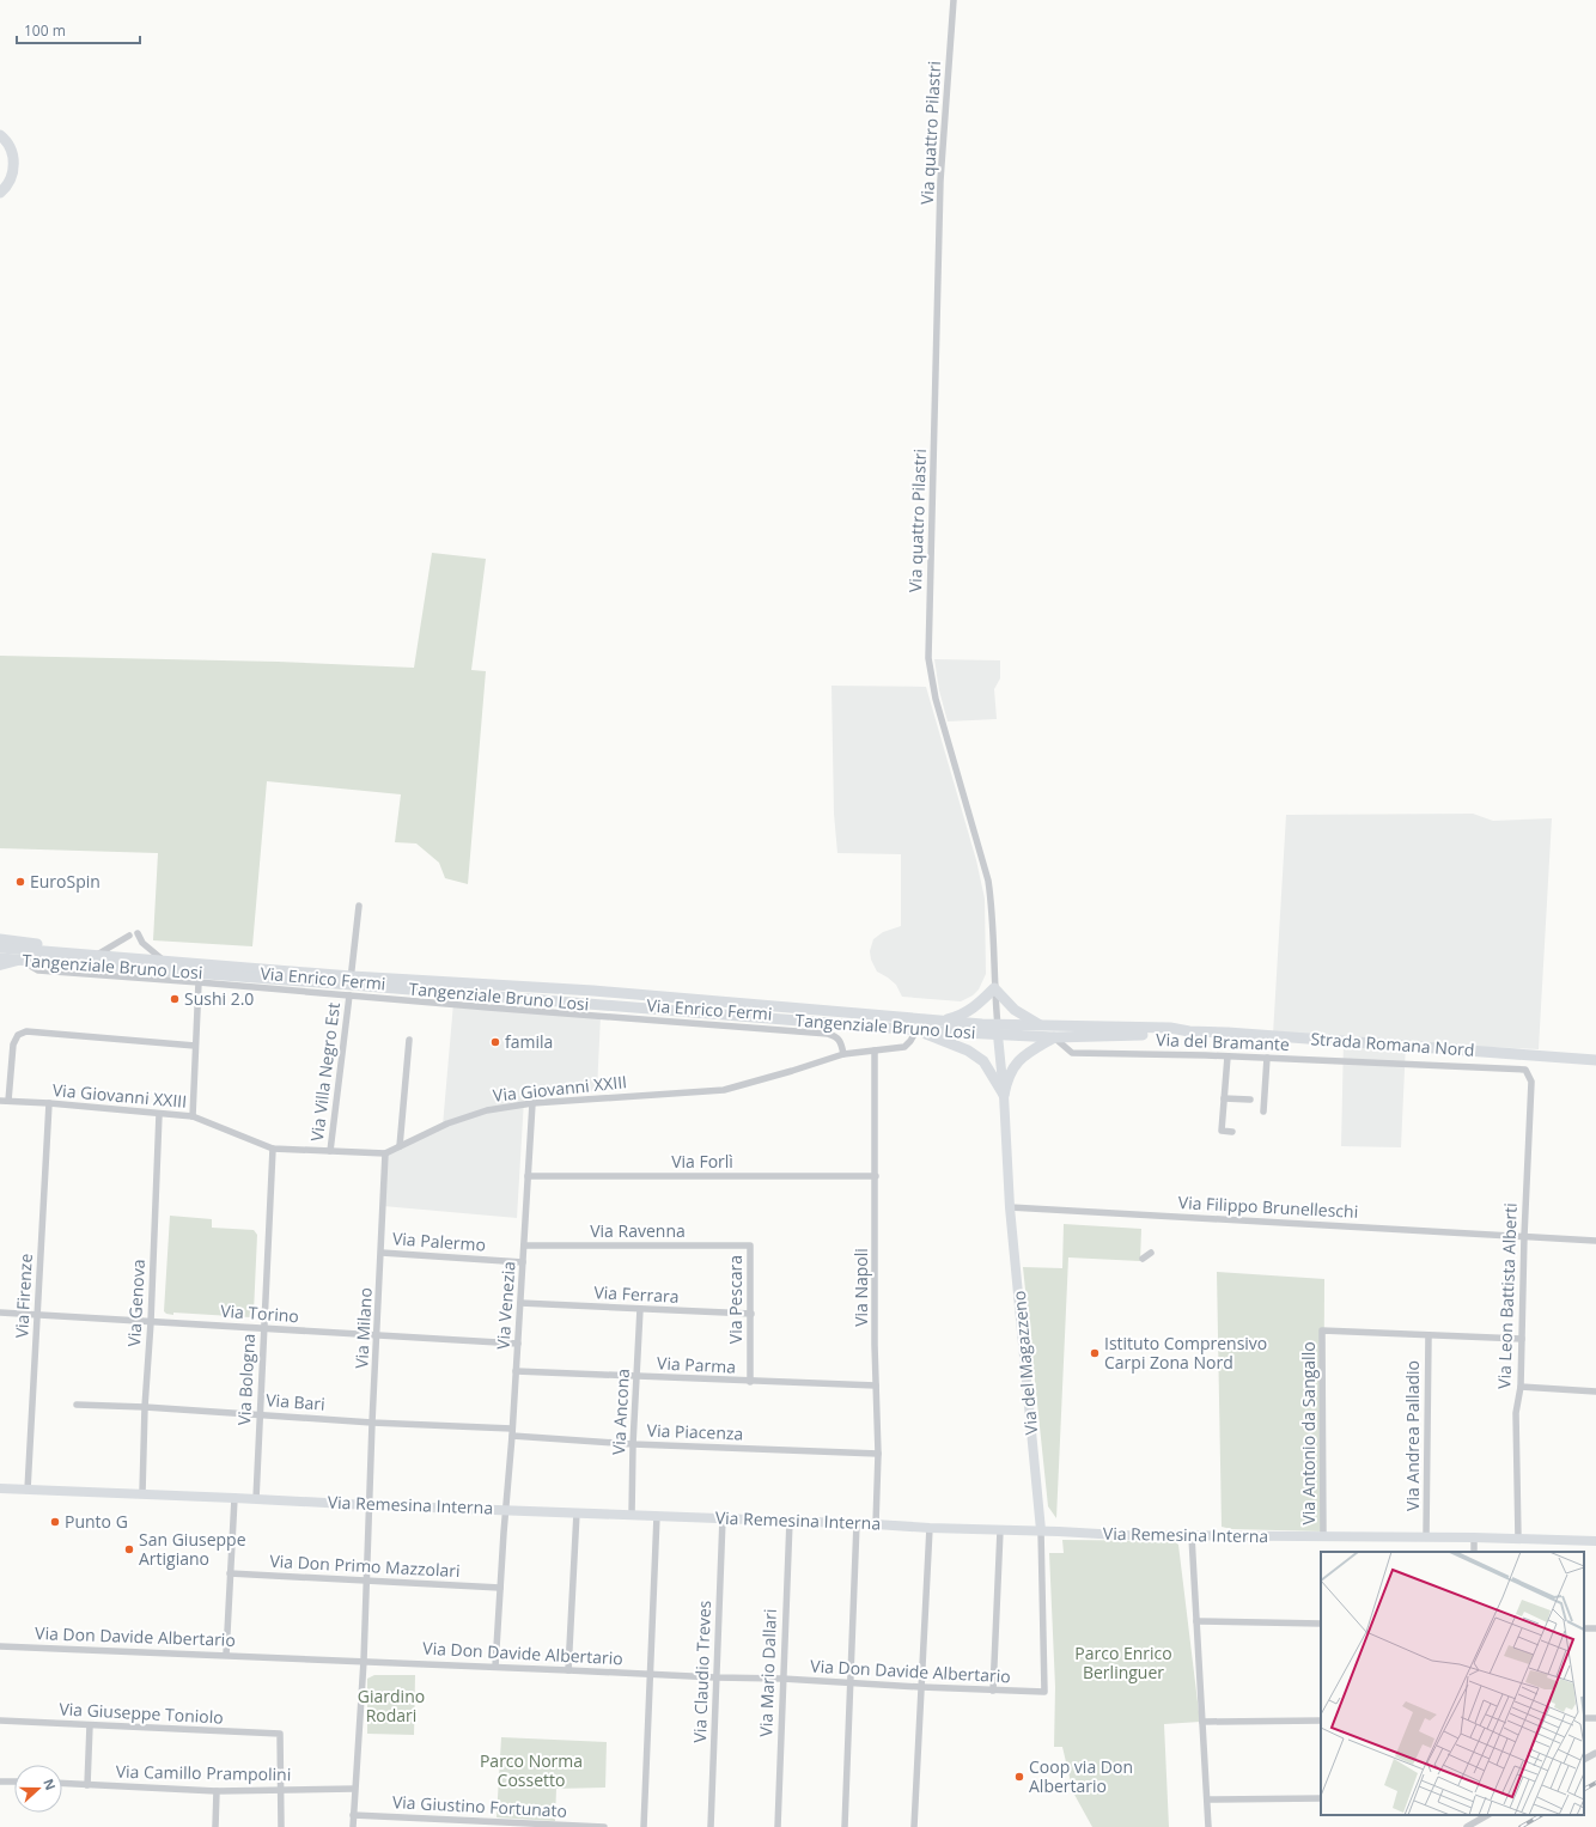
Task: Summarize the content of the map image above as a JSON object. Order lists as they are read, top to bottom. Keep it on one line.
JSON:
{"streets":{"main road":["Tangenziale Bruno Losi","Strada Romana Nord"],"street":["Via quattro Pilastri","Via Enrico Fermi","Via del Bramante","Via Villa Negro Est","Via Giovanni XXIII","Via Forlì","Via Filippo Brunelleschi","Via Ravenna","Via Palermo","Via Napoli","Via Ferrara","Via Firenze","Via Leon Battista Alberti","Via Pescara","Via Genova","Via Venezia","Via Torino","Via Milano","Via del Magazzeno","Via Parma","Via Bologna","Via Bari","Via Ancona","Via Piacenza","Via Antonio da Sangallo","Via Andrea Palladio","Via Remesina Interna","Via Don Primo Mazzolari","Via Don Davide Albertario","Via Claudio Treves","Via Mario Dallari","Via Giuseppe Toniolo","Via Camillo Prampolini","Via Giustino Fortunato"]},"crossings":[["Via quattro Pilastri","Tangenziale Bruno Losi"],["Via quattro Pilastri","Strada Romana Nord"],["Via quattro Pilastri","Via del Magazzeno"],["Tangenziale Bruno Losi","Via Enrico Fermi"],["Tangenziale Bruno Losi","Strada Romana Nord"],["Tangenziale Bruno Losi","Via Villa Negro Est"],["Tangenziale Bruno Losi","Via Giovanni XXIII"],["Tangenziale Bruno Losi","Via del Magazzeno"],["Via Enrico Fermi","Via Villa Negro Est"],["Via Enrico Fermi","Via Giovanni XXIII"],["Via del Bramante","Strada Romana Nord"],["Via del Bramante","Via Leon Battista Alberti"],["Strada Romana Nord","Via del Magazzeno"],["Via Villa Negro Est","Via Giovanni XXIII"],["Via Giovanni XXIII","Via Napoli"],["Via Giovanni XXIII","Via Firenze"],["Via Giovanni XXIII","Via Genova"],["Via Giovanni XXIII","Via Venezia"],["Via Giovanni XXIII","Via Milano"],["Via Giovanni XXIII","Via Bologna"],["Via Forlì","Via Napoli"],["Via Forlì","Via Venezia"],["Via Filippo Brunelleschi","Via Leon Battista Alberti"],["Via Filippo Brunelleschi","Via del Magazzeno"],["Via Ravenna","Via Pescara"],["Via Ravenna","Via Venezia"],["Via Palermo","Via Venezia"],["Via Palermo","Via Milano"],["Via Napoli","Via Parma"],["Via Napoli","Via Piacenza"],["Via Napoli","Via Remesina Interna"],["Via Ferrara","Via Pescara"],["Via Ferrara","Via Venezia"],["Via Ferrara","Via Ancona"],["Via Firenze","Via Torino"],["Via Firenze","Via Remesina Interna"],["Via Leon Battista Alberti","Via Remesina Interna"],["Via Pescara","Via Parma"],["Via Genova","Via Torino"],["Via Genova","Via Bari"],["Via Genova","Via Remesina Interna"],["Via Venezia","Via Torino"],["Via Venezia","Via Parma"],["Via Venezia","Via Bari"],["Via Venezia","Via Piacenza"],["Via Venezia","Via Remesina Interna"],["Via Venezia","Via Don Primo Mazzolari"],["Via Venezia","Via Don Davide Albertario"],["Via Torino","Via Milano"],["Via Torino","Via Bologna"],["Via Milano","Via Bari"],["Via Milano","Via Remesina Interna"],["Via Milano","Via Don Primo Mazzolari"],["Via Milano","Via Don Davide Albertario"],["Via Milano","Via Camillo Prampolini"],["Via Milano","Via Giustino Fortunato"],["Via del Magazzeno","Via Remesina Interna"],["Via del Magazzeno","Via Don Davide Albertario"],["Via Parma","Via Ancona"],["Via Bologna","Via Bari"],["Via Bologna","Via Remesina Interna"],["Via Bari","Via Piacenza"],["Via Ancona","Via Piacenza"],["Via Ancona","Via Remesina Interna"],["Via Antonio da Sangallo","Via Andrea Palladio"],["Via Antonio da Sangallo","Via Remesina Interna"],["Via Andrea Palladio","Via Remesina Interna"],["Via Remesina Interna","Via Claudio Treves"],["Via Remesina Interna","Via Mario Dallari"],["Via Don Davide Albertario","Via Claudio Treves"],["Via Don Davide Albertario","Via Mario Dallari"],["Via Giuseppe Toniolo","Via Camillo Prampolini"]],"parks":["Parco Enrico Berlinguer","Giardino Rodari","Parco Norma Cossetto"],"places":["EuroSpin","Sushi 2.0","famila","Istituto Comprensivo Carpi Zona Nord","Punto G","San Giuseppe Artigiano","Coop via Don Albertario"],"scale_bar":"100 m","north":"right"}
